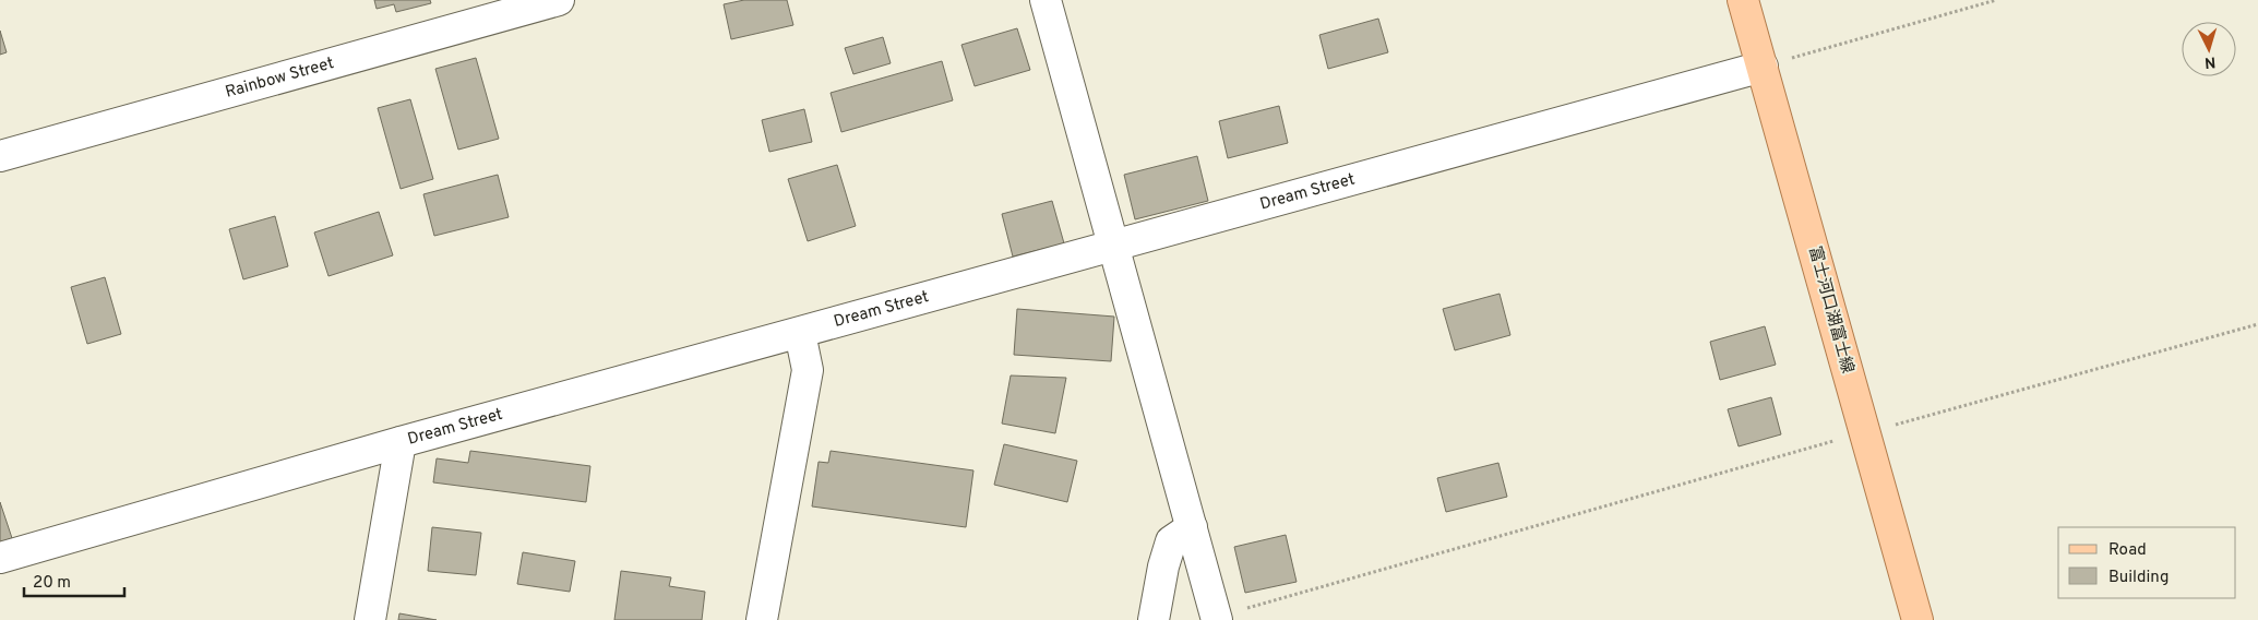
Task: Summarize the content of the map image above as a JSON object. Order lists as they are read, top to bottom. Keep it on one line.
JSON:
{"streets":{"main road":["富士河口湖富士線"],"street":["Rainbow Street","Dream Street"]},"crossings":[["Dream Street","富士河口湖富士線"]],"legend":["Road","Building"],"scale_bar":"20 m","north":"bottom"}
